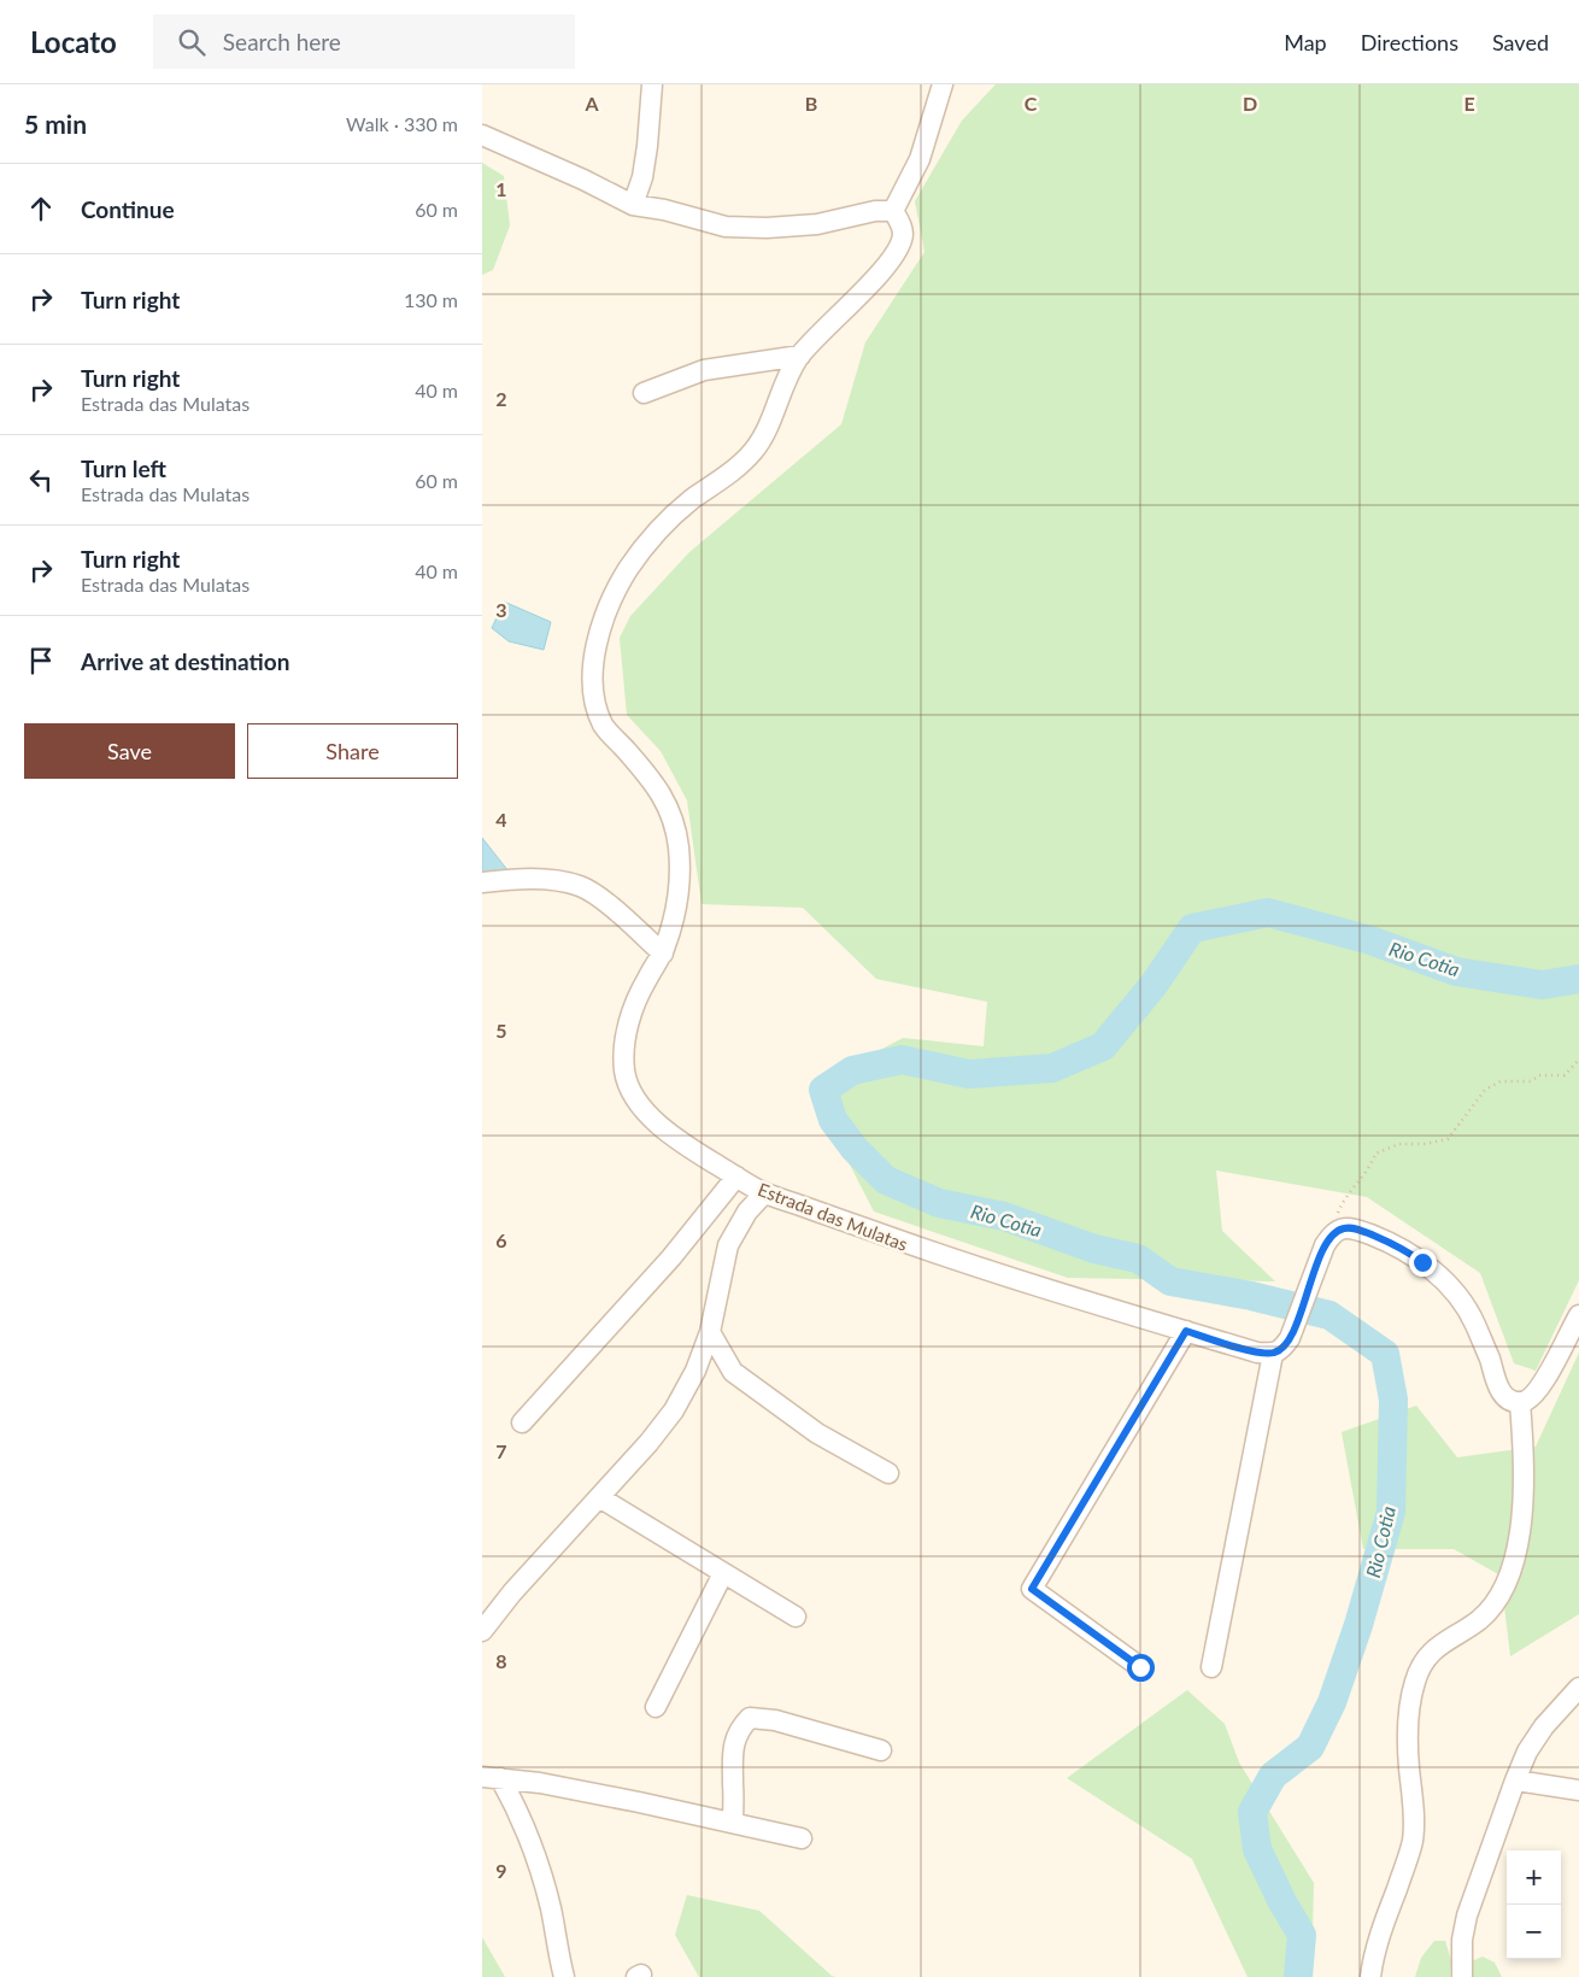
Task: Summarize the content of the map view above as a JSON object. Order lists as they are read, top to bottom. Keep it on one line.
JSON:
{"streets":{"street":["Estrada das Mulatas"]},"water":["Rio Cotia"],"page":{"header":"Locato","search":"Search here","nav":["Map","Directions","Saved"],"heading":["5 min","Walk · 330 m"],"list":[["Continue","60 m"],["Turn right","130 m"],["Turn right","Estrada das Mulatas","40 m"],["Turn left","Estrada das Mulatas","60 m"],["Turn right","Estrada das Mulatas","40 m"],"Arrive at destination"],"buttons":["Save","Share"],"map_buttons":["+","−"]},"grid":{"columns":["A","B","C","D","E"],"rows":["1","2","3","4","5","6","7","8","9"]}}
